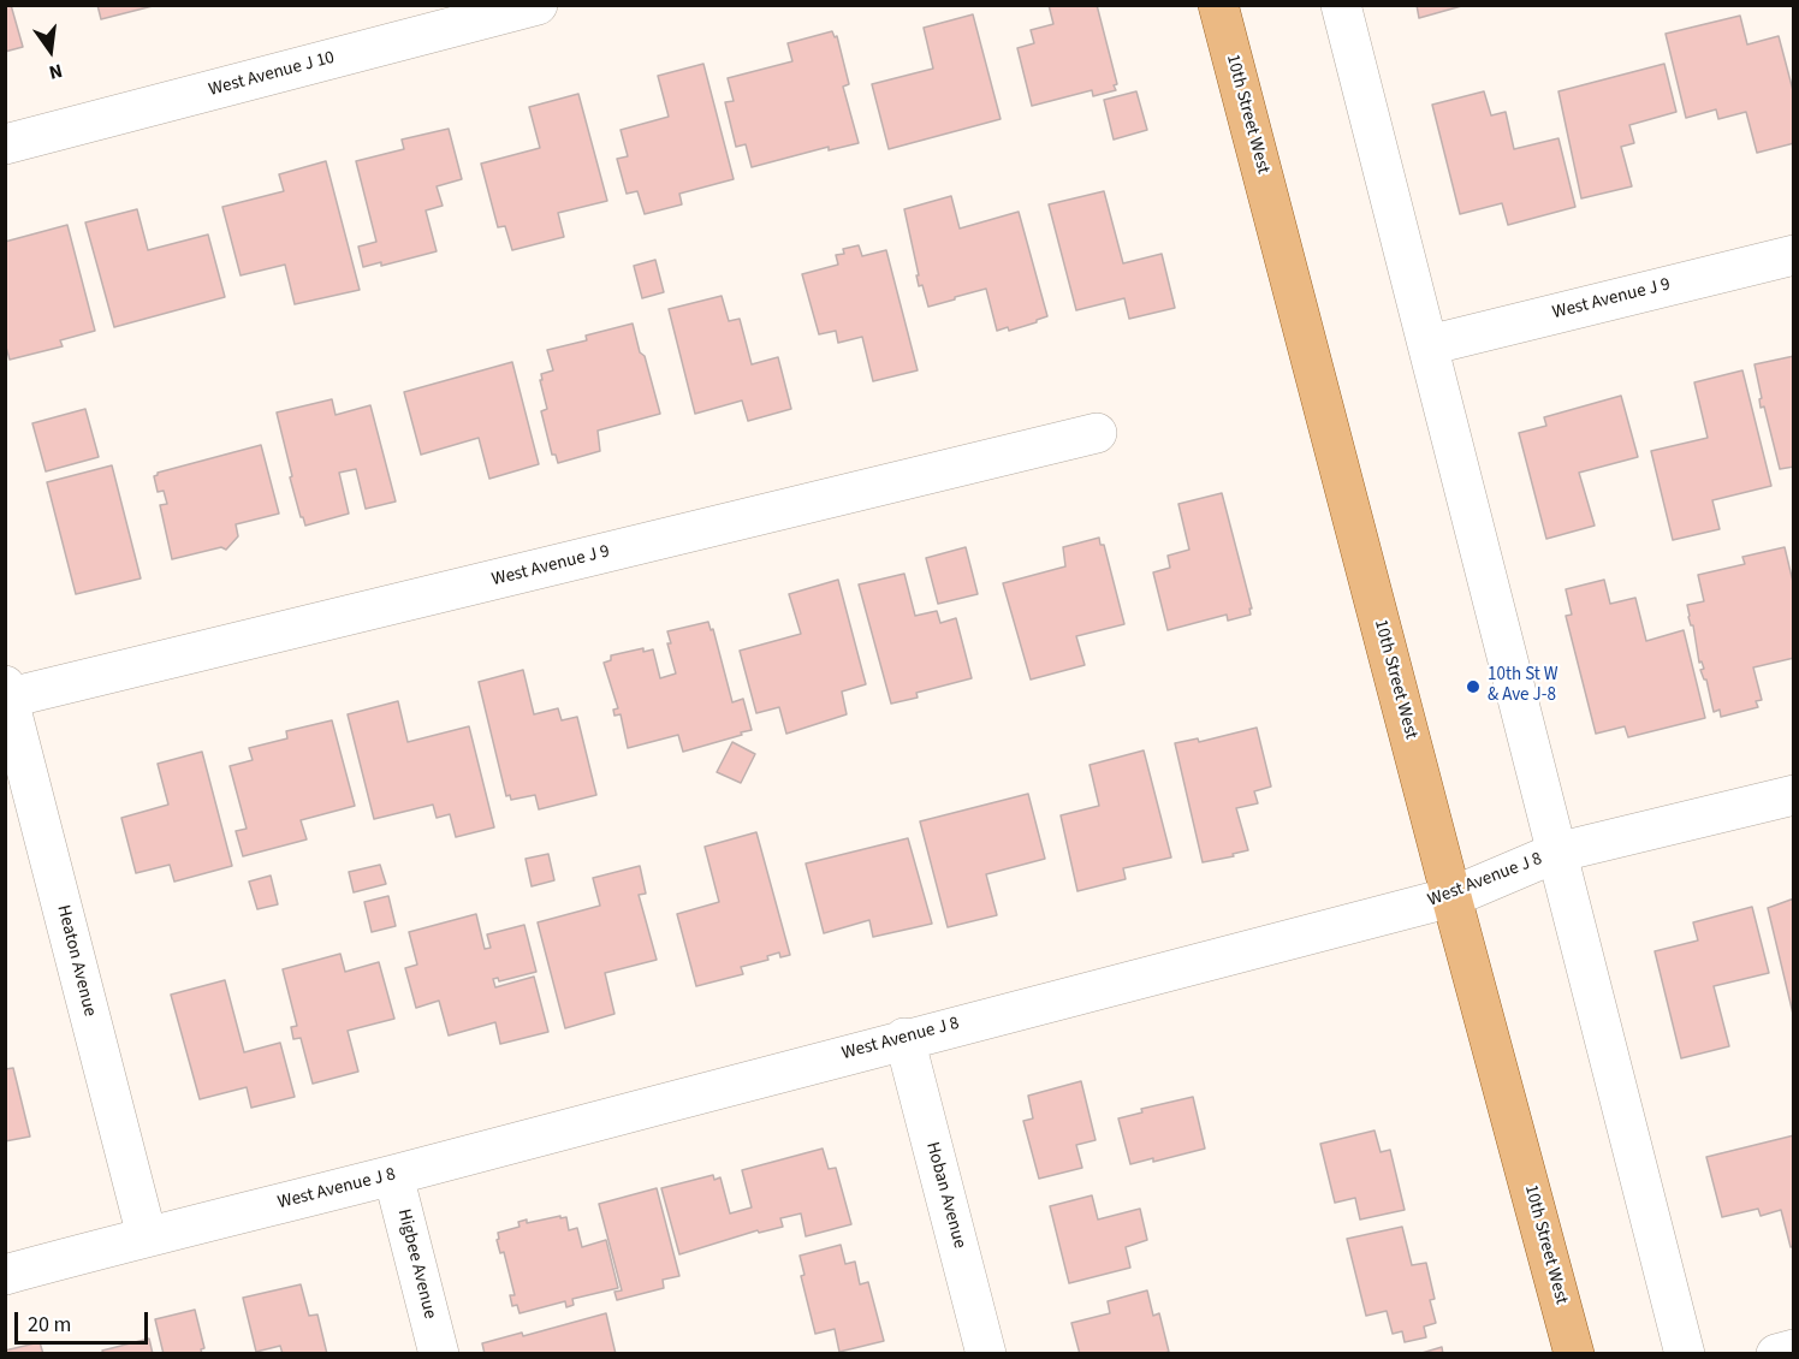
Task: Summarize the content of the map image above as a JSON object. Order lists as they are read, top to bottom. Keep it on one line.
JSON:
{"streets":{"main road":["10th Street West"],"street":["West Avenue J 10","West Avenue J 9","West Avenue J 8","Heaton Avenue","Hoban Avenue","Higbee Avenue"]},"crossings":[["10th Street West","West Avenue J 8"],["West Avenue J 9","Heaton Avenue"],["West Avenue J 8","Heaton Avenue"],["West Avenue J 8","Hoban Avenue"],["West Avenue J 8","Higbee Avenue"]],"places":["10th St W & Ave J-8"],"scale_bar":"20 m","north":"bottom"}
